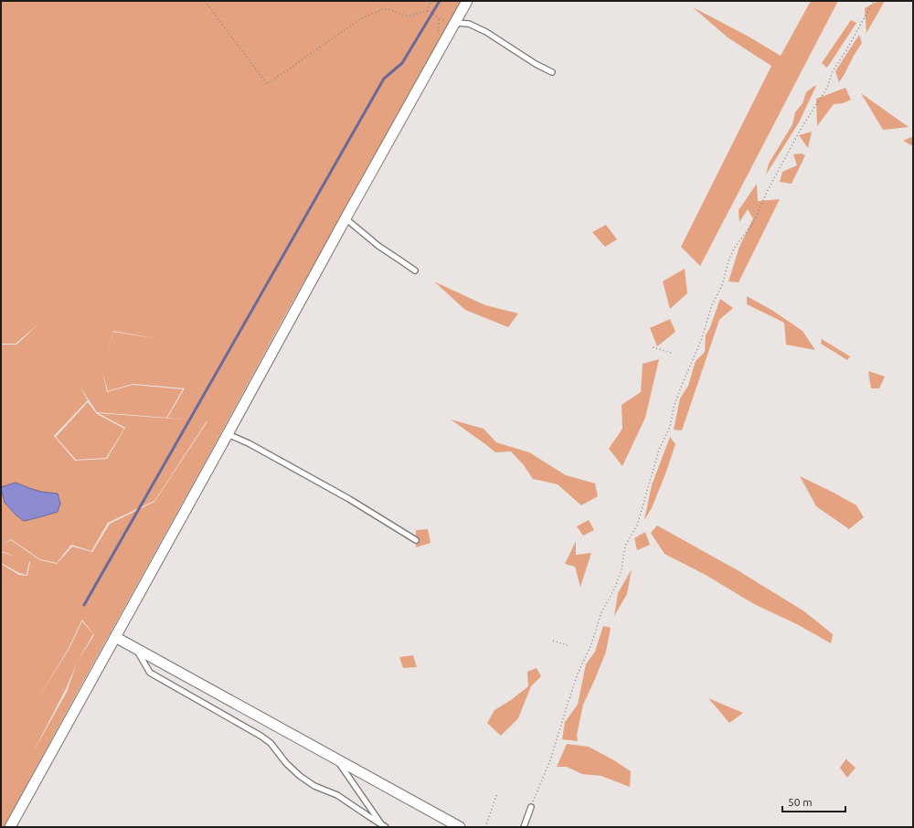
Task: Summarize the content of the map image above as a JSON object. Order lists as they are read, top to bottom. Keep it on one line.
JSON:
{"scale_bar":"50 m"}
